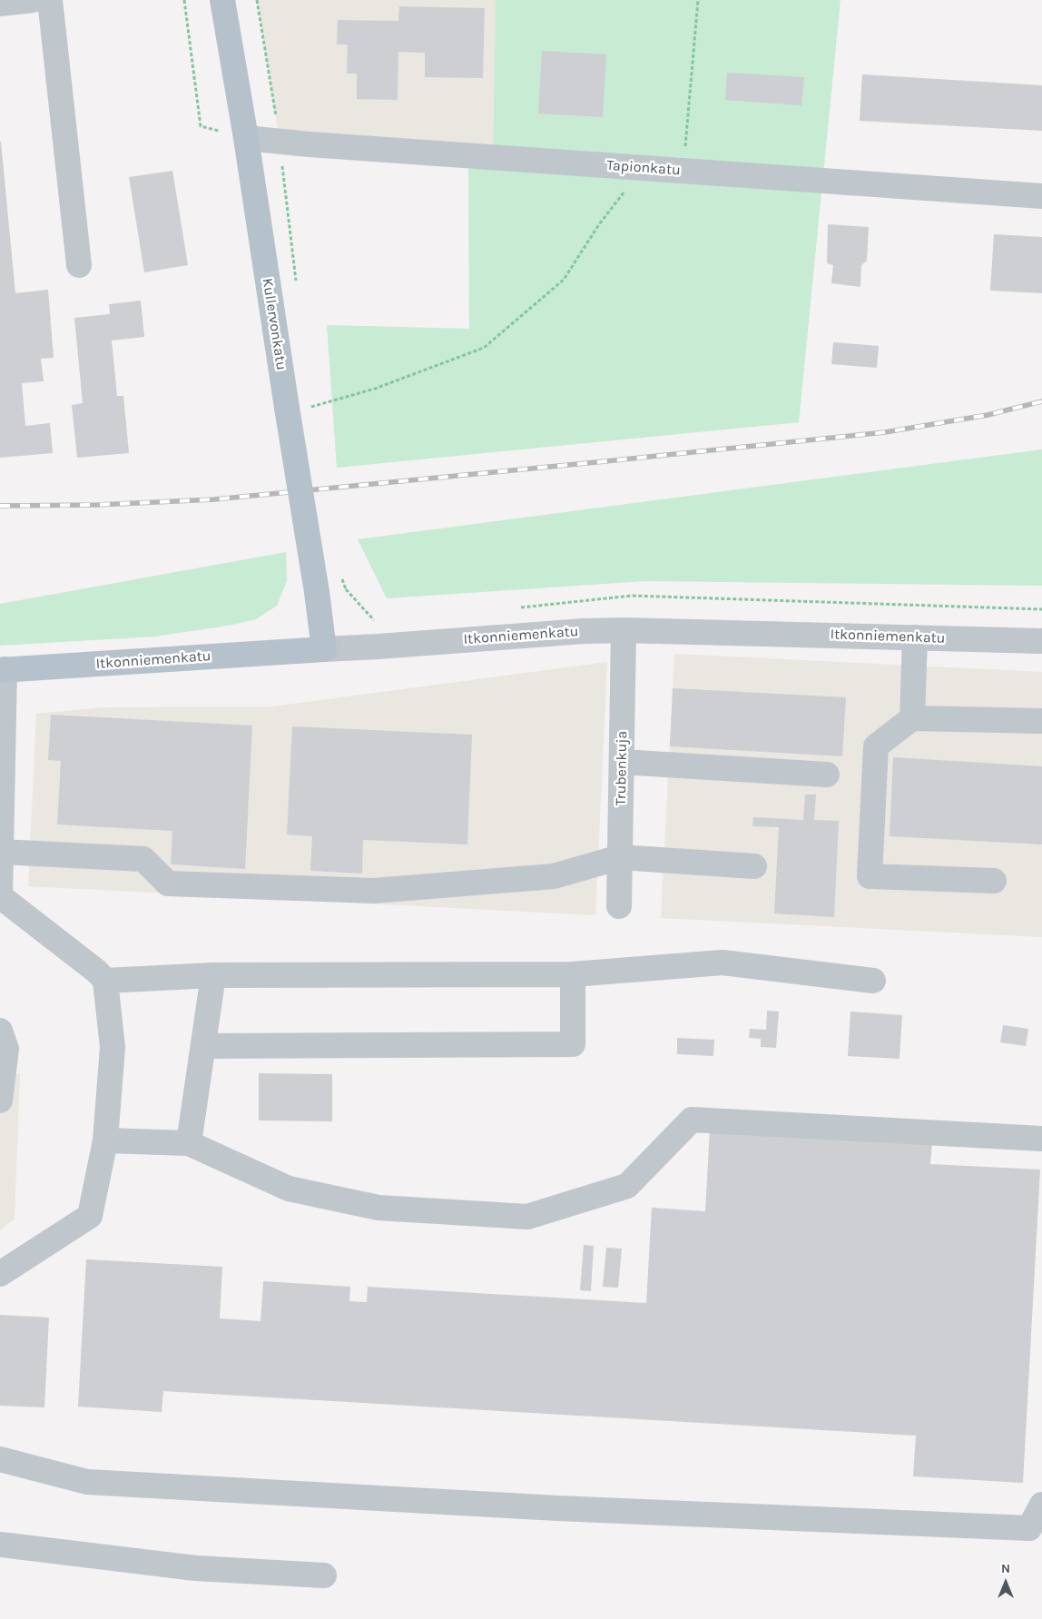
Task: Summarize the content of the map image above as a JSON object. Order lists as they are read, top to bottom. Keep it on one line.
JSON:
{"streets":{"main road":["Kullervonkatu","Itkonniemenkatu"],"street":["Tapionkatu","Trubenkuja"]},"crossings":[["Tapionkatu","Kullervonkatu"],["Kullervonkatu","Itkonniemenkatu"],["Itkonniemenkatu","Trubenkuja"]],"north":"top"}
